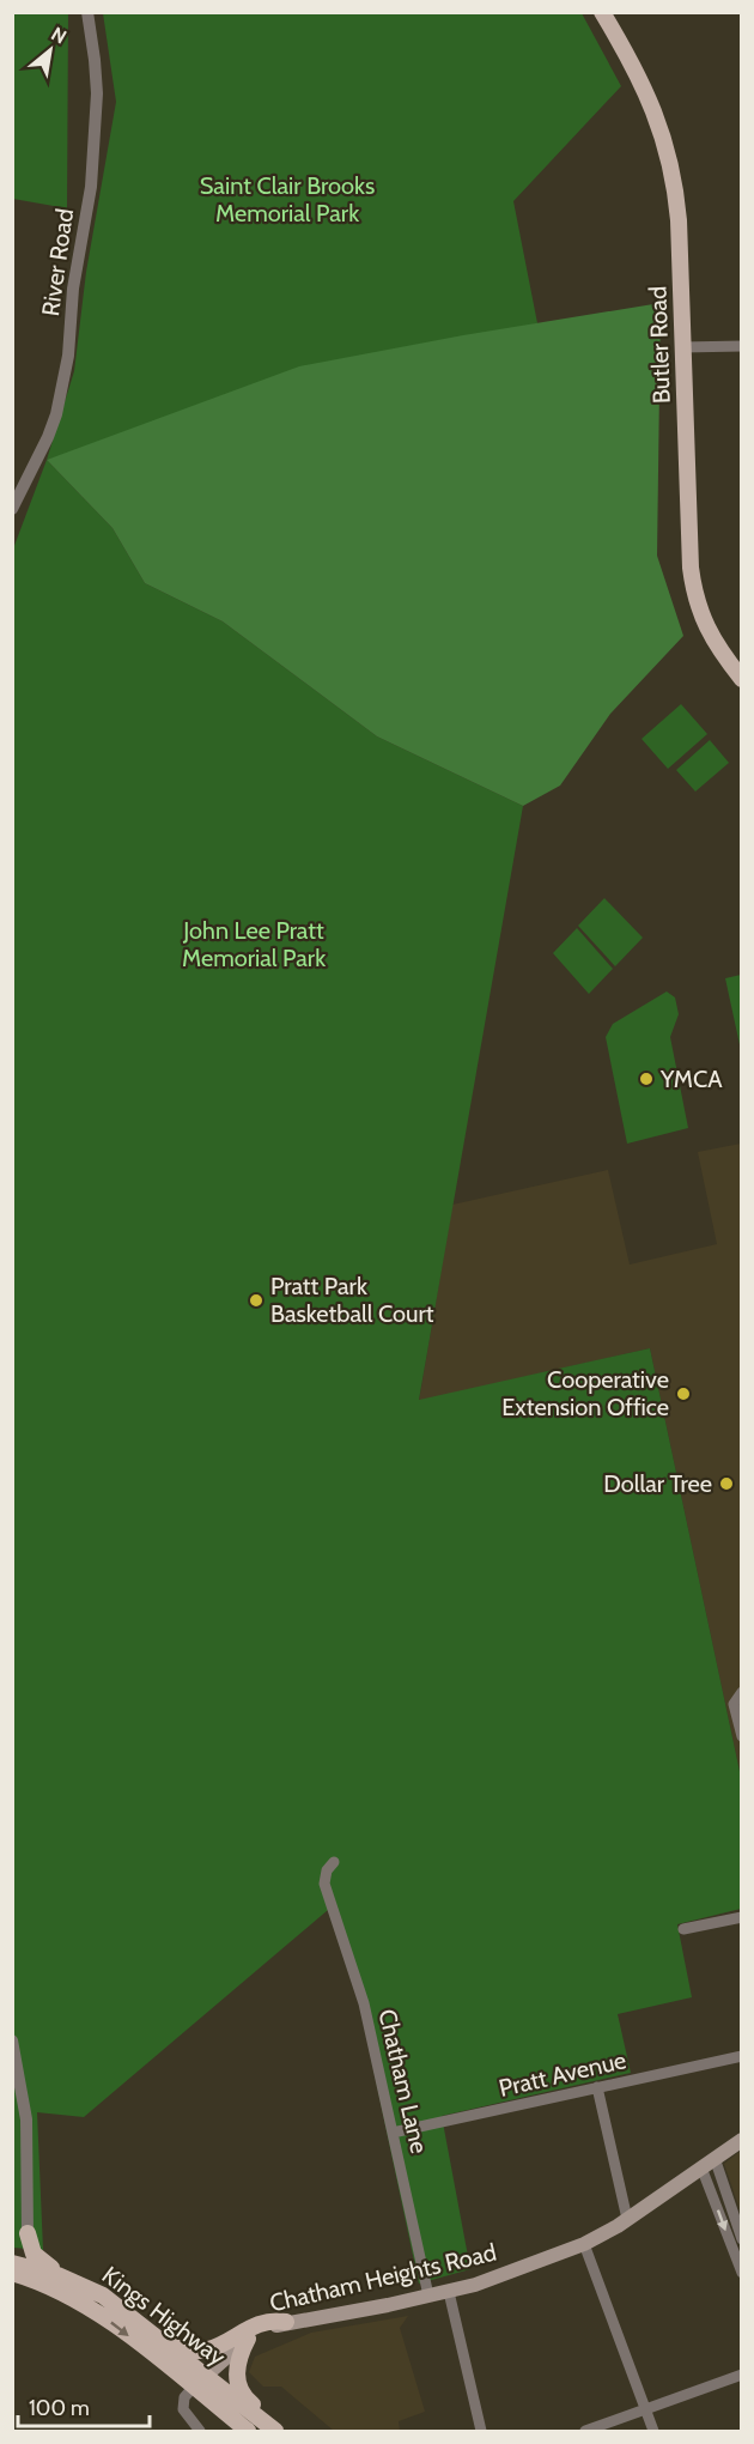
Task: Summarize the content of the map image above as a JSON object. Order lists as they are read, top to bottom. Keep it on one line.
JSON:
{"streets":{"main road":["Butler Road","Chatham Heights Road","Kings Highway"],"street":["River Road","Pratt Avenue","Chatham Lane"]},"crossings":[["Pratt Avenue","Chatham Lane"],["Chatham Lane","Chatham Heights Road"],["Chatham Heights Road","Kings Highway"]],"parks":["Saint Clair Brooks Memorial Park","John Lee Pratt Memorial Park"],"places":["YMCA","Pratt Park Basketball Court","Cooperative Extension Office","Dollar Tree"],"scale_bar":"100 m","north":"top right"}
